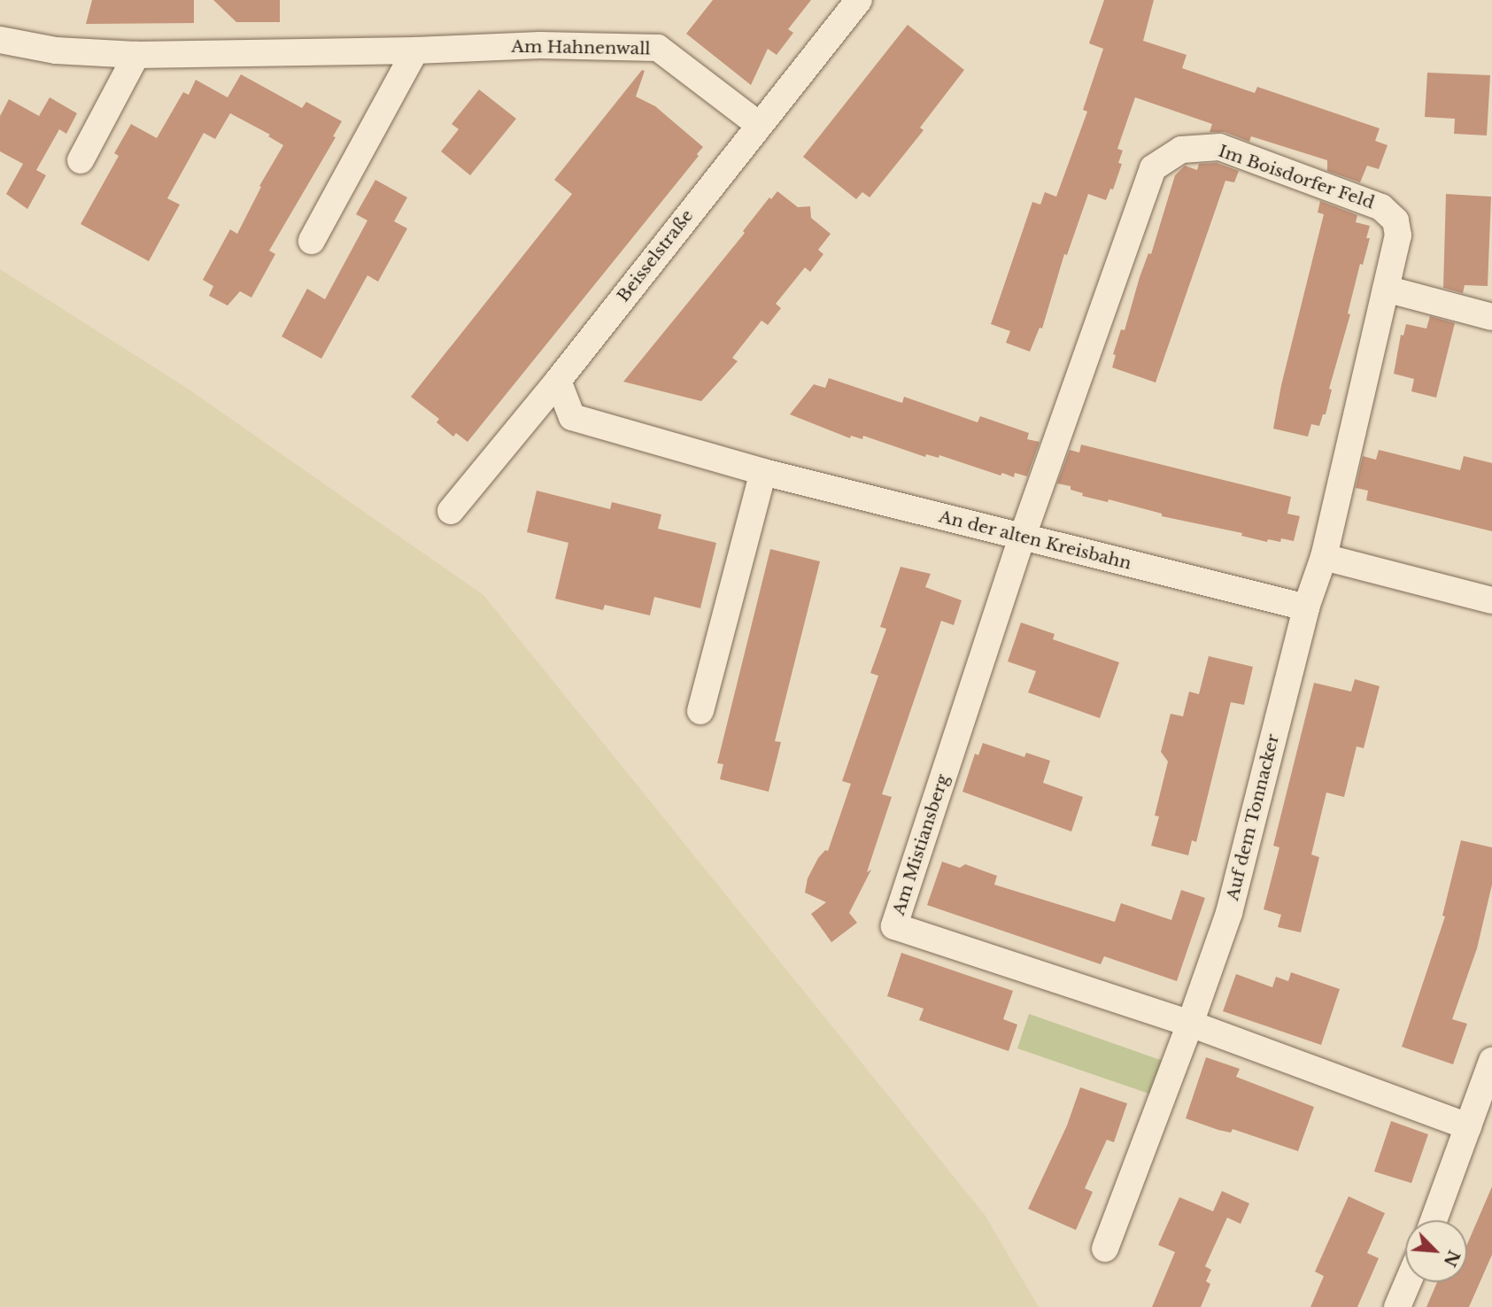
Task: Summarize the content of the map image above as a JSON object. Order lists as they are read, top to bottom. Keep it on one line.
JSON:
{"streets":{"street":["Am Hahnenwall","Im Boisdorfer Feld","Beisselstraße","An der alten Kreisbahn","Auf dem Tonnacker","Am Mistiansberg"]},"crossings":[["Am Hahnenwall","Beisselstraße"],["Im Boisdorfer Feld","An der alten Kreisbahn"],["Im Boisdorfer Feld","Auf dem Tonnacker"],["Im Boisdorfer Feld","Am Mistiansberg"],["Beisselstraße","An der alten Kreisbahn"],["An der alten Kreisbahn","Auf dem Tonnacker"],["An der alten Kreisbahn","Am Mistiansberg"],["Auf dem Tonnacker","Am Mistiansberg"]],"north":"bottom right"}
